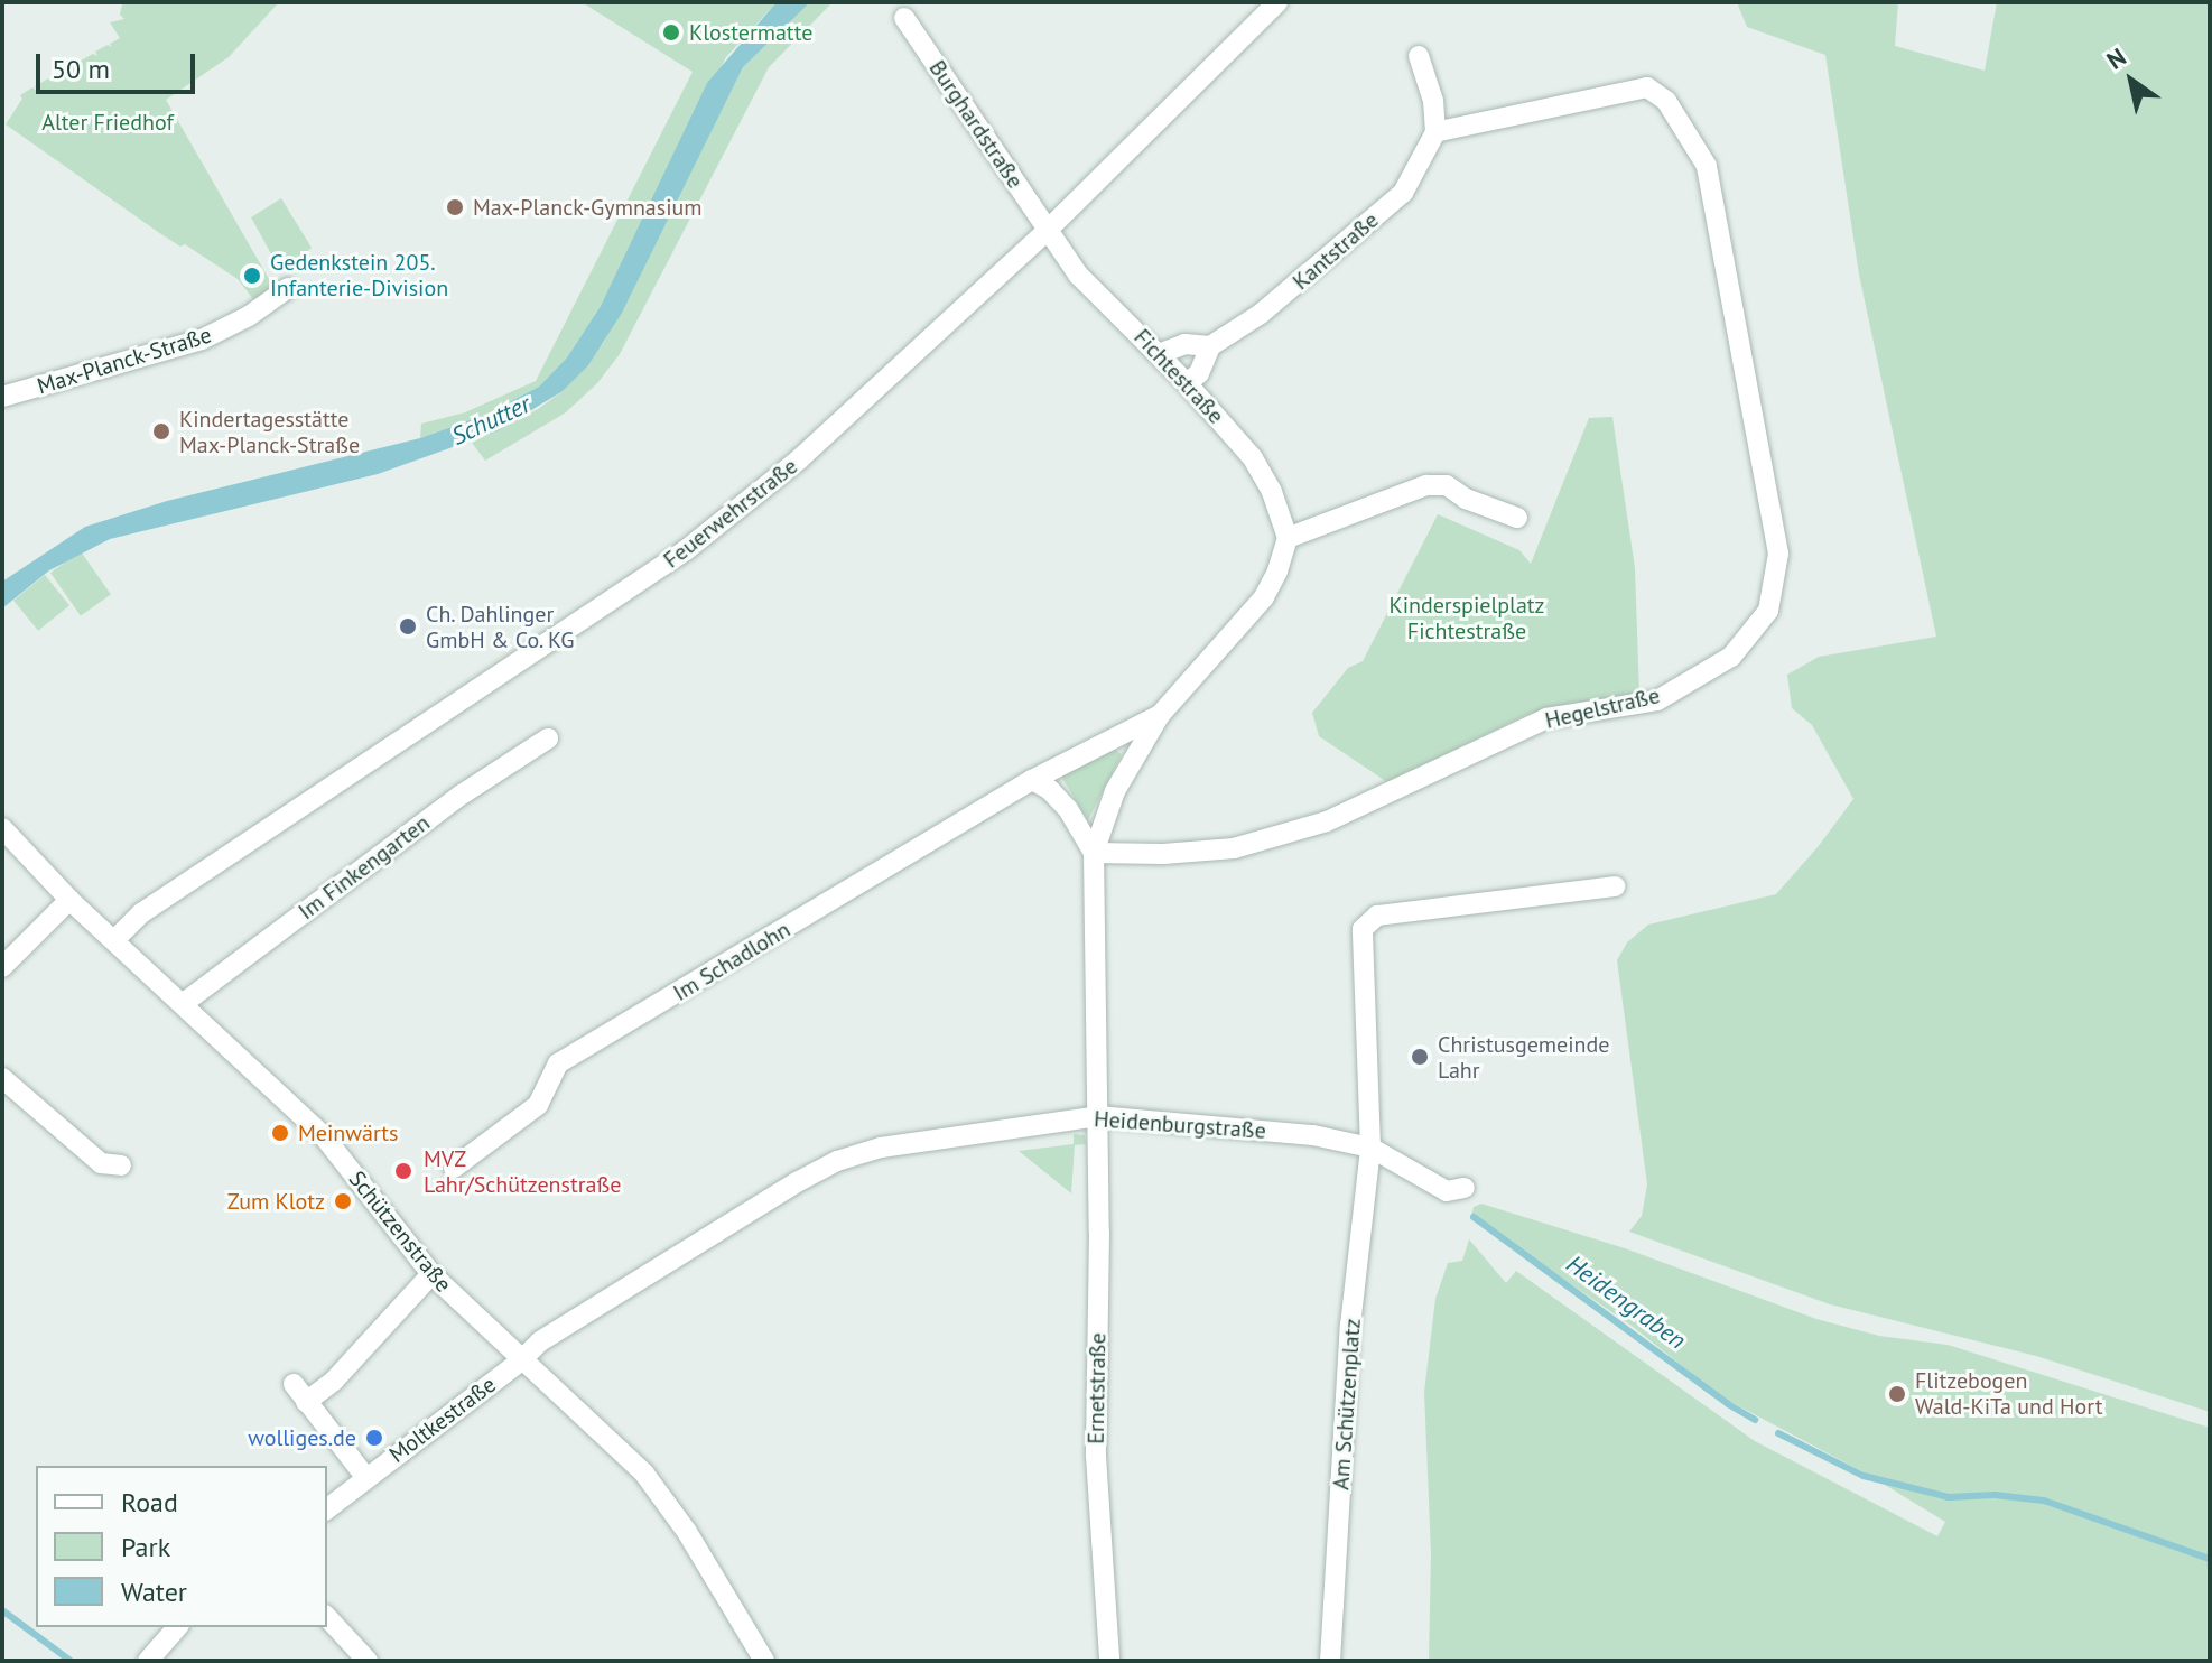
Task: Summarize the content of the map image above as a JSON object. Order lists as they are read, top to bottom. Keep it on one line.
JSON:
{"streets":{"street":["Burghardstraße","Kantstraße","Max-Planck-Straße","Fichtestraße","Feuerwehrstraße","Hegelstraße","Im Finkengarten","Im Schadlohn","Heidenburgstraße","Schützenstraße","Ernetstraße","Am Schützenplatz","Moltkestraße"]},"crossings":[["Burghardstraße","Fichtestraße"],["Burghardstraße","Feuerwehrstraße"],["Kantstraße","Fichtestraße"],["Kantstraße","Hegelstraße"],["Fichtestraße","Feuerwehrstraße"],["Feuerwehrstraße","Schützenstraße"],["Im Finkengarten","Schützenstraße"],["Heidenburgstraße","Schützenstraße"],["Heidenburgstraße","Ernetstraße"],["Heidenburgstraße","Am Schützenplatz"],["Heidenburgstraße","Moltkestraße"],["Schützenstraße","Moltkestraße"]],"water":["Schutter","Heidengraben"],"parks":["Alter Friedhof","Kinderspielplatz Fichtestraße"],"places":["Klostermatte","Max-Planck-Gymnasium","Gedenkstein 205. Infanterie-Division","Kindertagesstätte Max-Planck-Straße","Ch. Dahlinger GmbH & Co. KG","Christusgemeinde Lahr","Meinwärts","MVZ Lahr/Schützenstraße","Zum Klotz","Flitzebogen Wald-KiTa und Hort","wolliges.de"],"legend":["Road","Park","Water"],"scale_bar":"50 m","north":"top left"}
